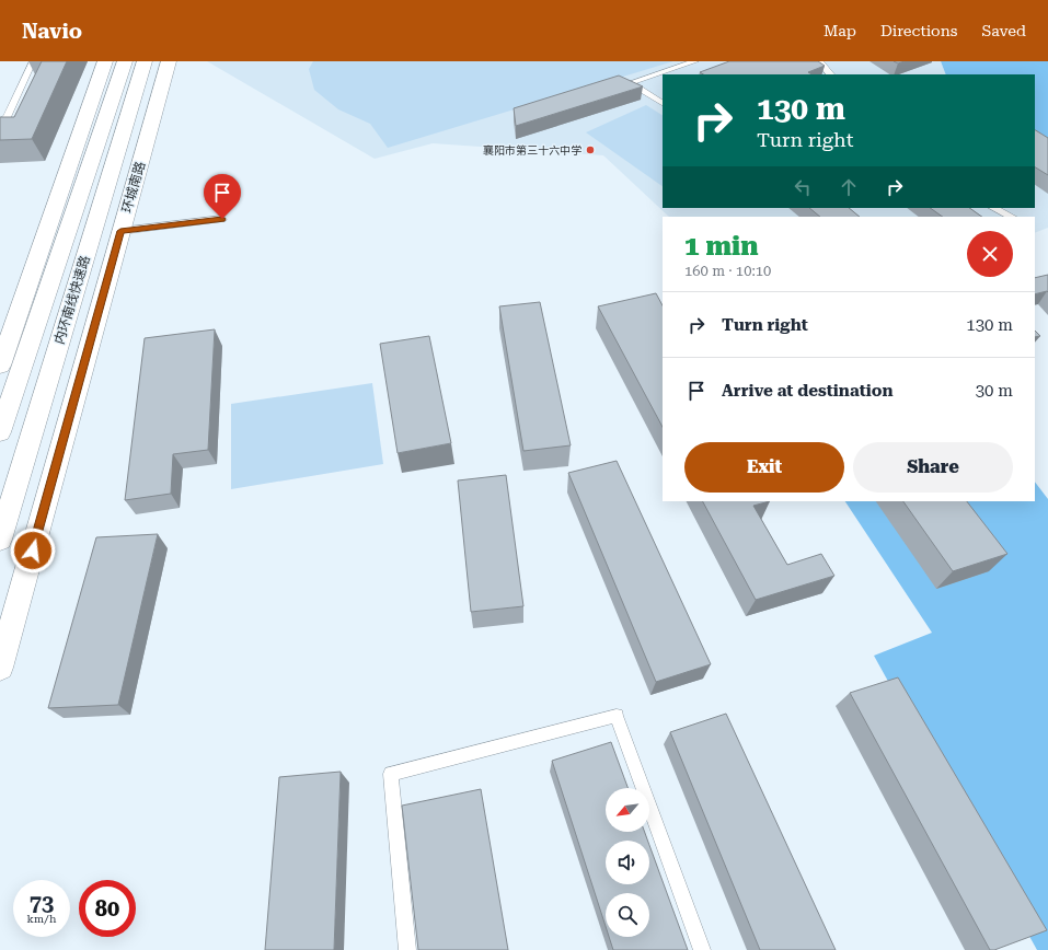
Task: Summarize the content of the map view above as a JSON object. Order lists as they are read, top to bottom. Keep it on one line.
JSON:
{"streets":{"highway":["环城南路","内环南线快速路"]},"places":["襄阳市第三十六中学"],"north":"bottom left","page":{"header":"Navio","nav":["Map","Directions","Saved"],"turn":["130 m","Turn right"],"heading":["1 min","160 m · 10:10"],"list":[{"name":"Turn right","value":"130 m"},{"name":"Arrive at destination","value":"30 m"}],"buttons":["Exit","Share"],"speed":"73 km/h","limit":"80"}}
